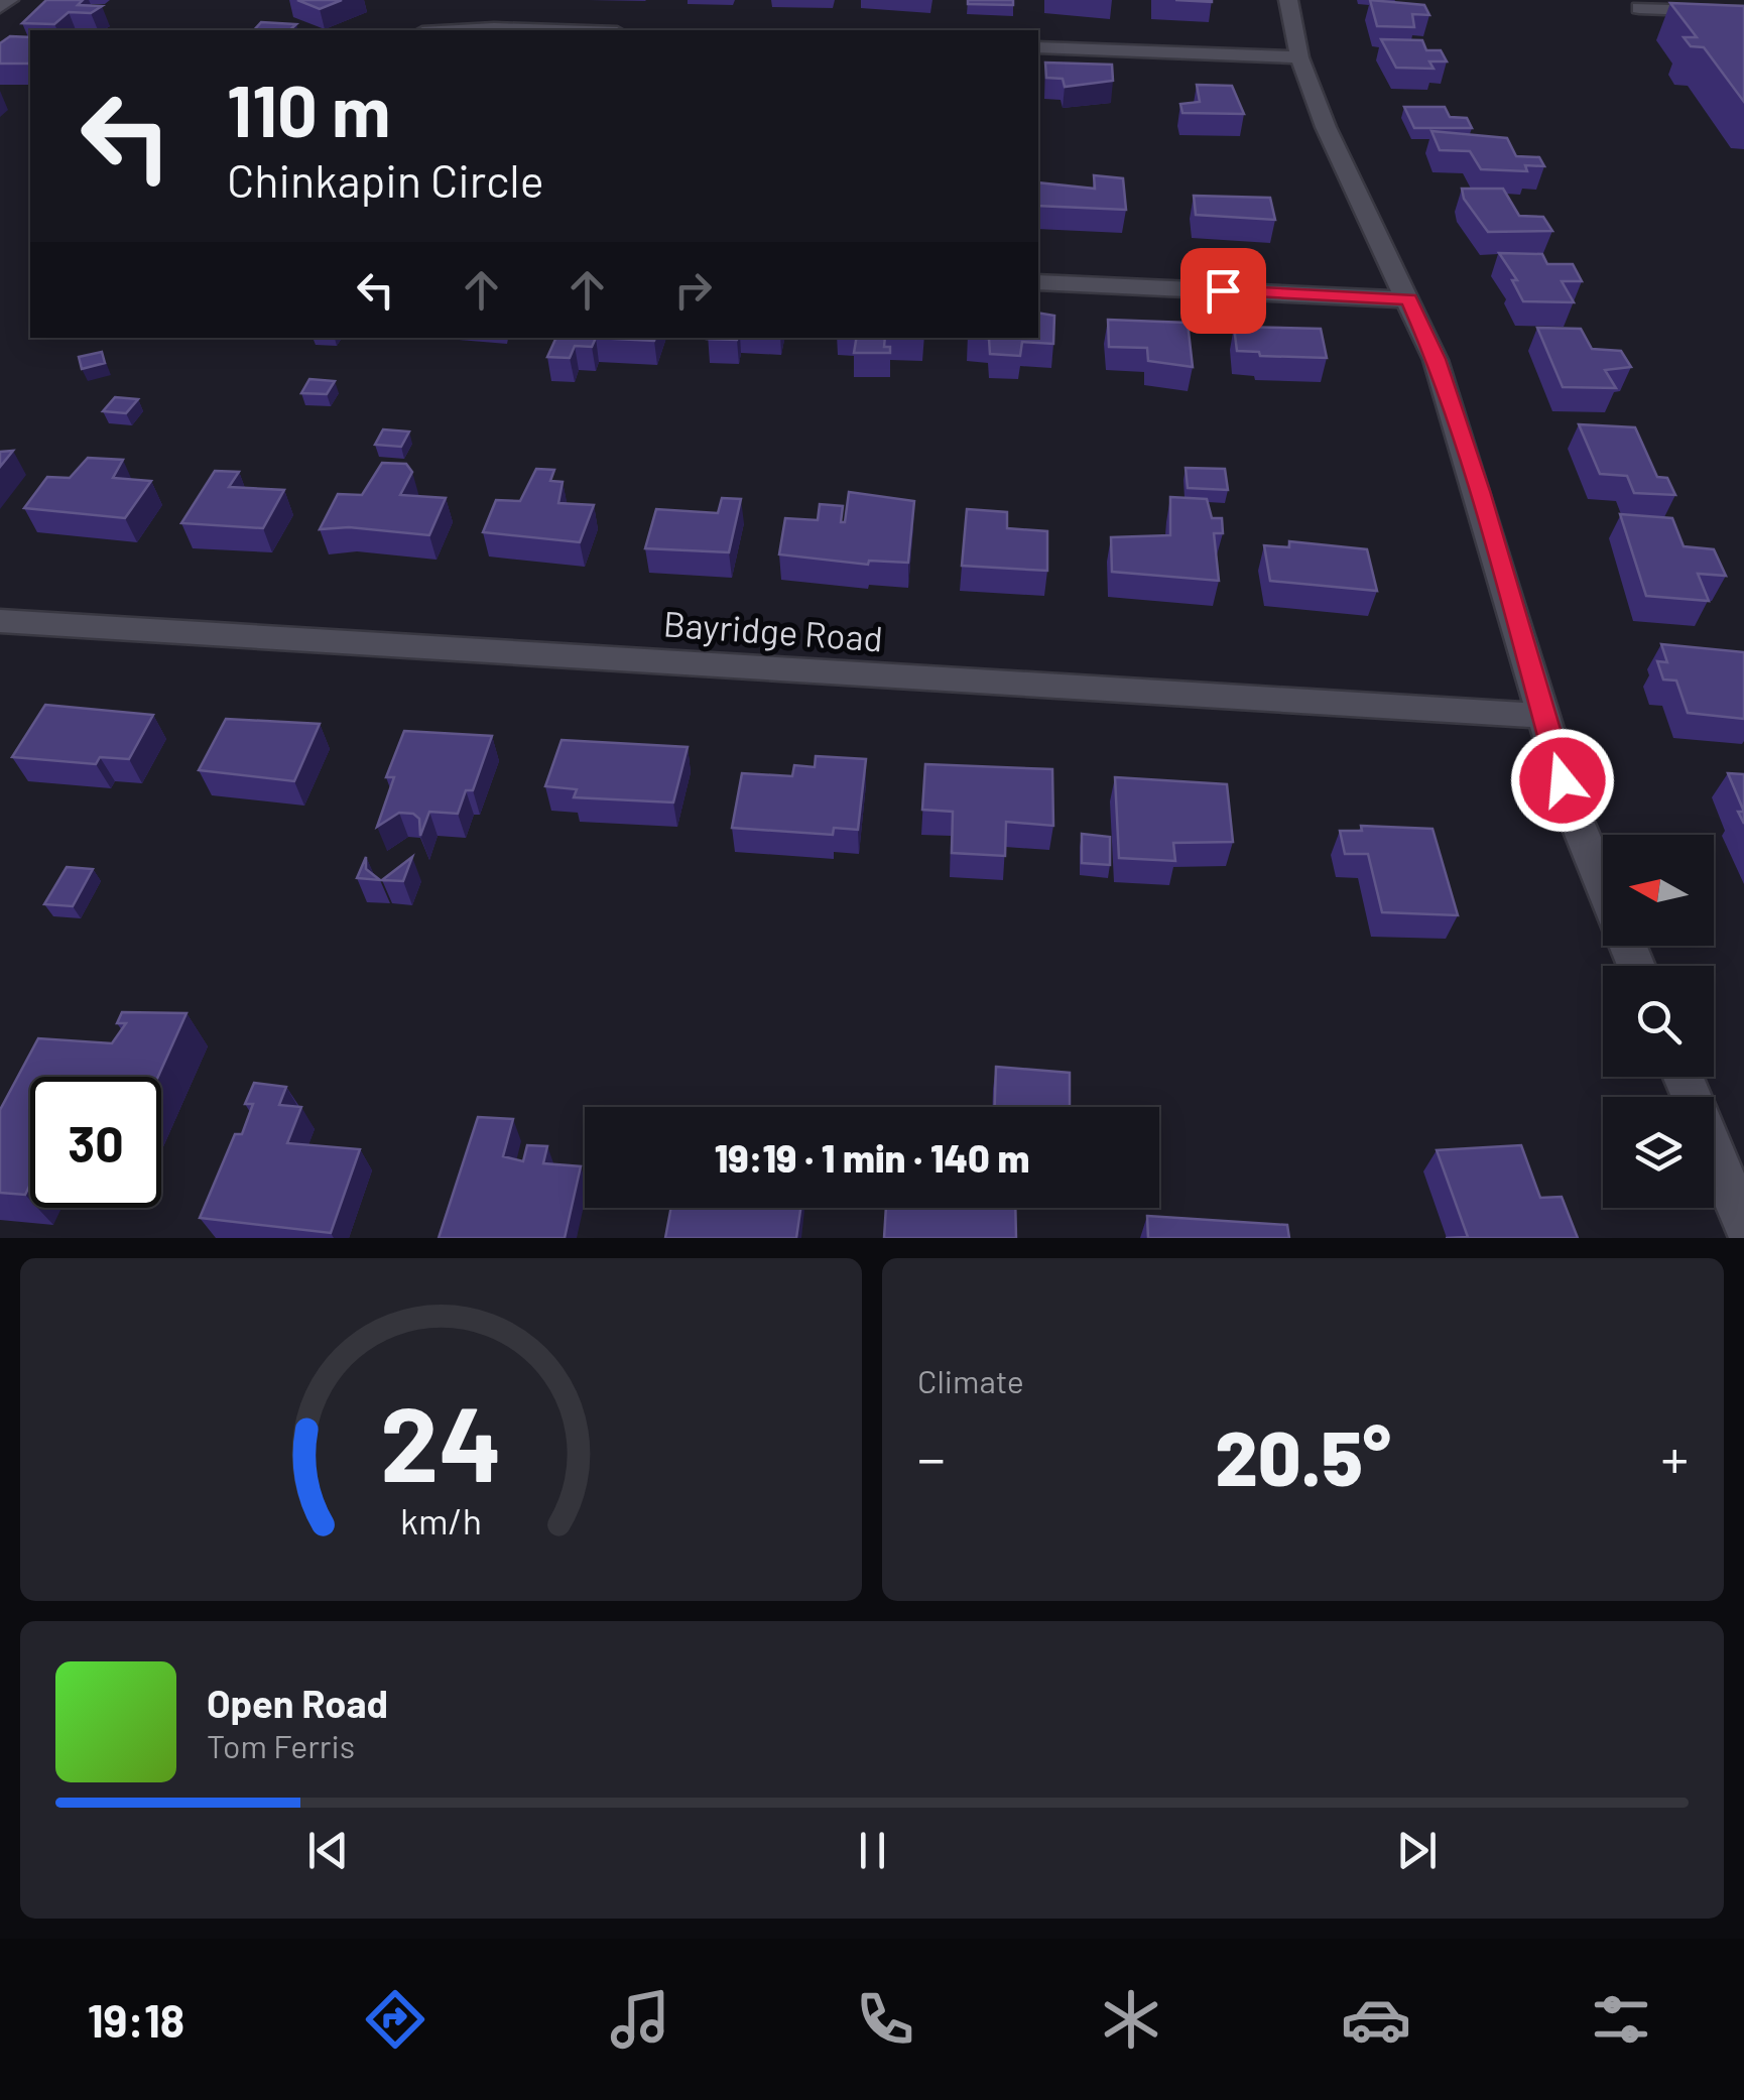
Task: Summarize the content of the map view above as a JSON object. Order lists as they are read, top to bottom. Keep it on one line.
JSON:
{"streets":{"street":["Bayridge Road"]},"north":"left","page":{"turn":["110 m","Chinkapin Circle"],"limit":"30","trip":"19:19 · 1 min · 140 m","tile":"Climate","heat":["−","20.5°","+"],"song":["Open Road","Tom Ferris"],"tabs":"19:18","gauge":["24","km/h"]}}
